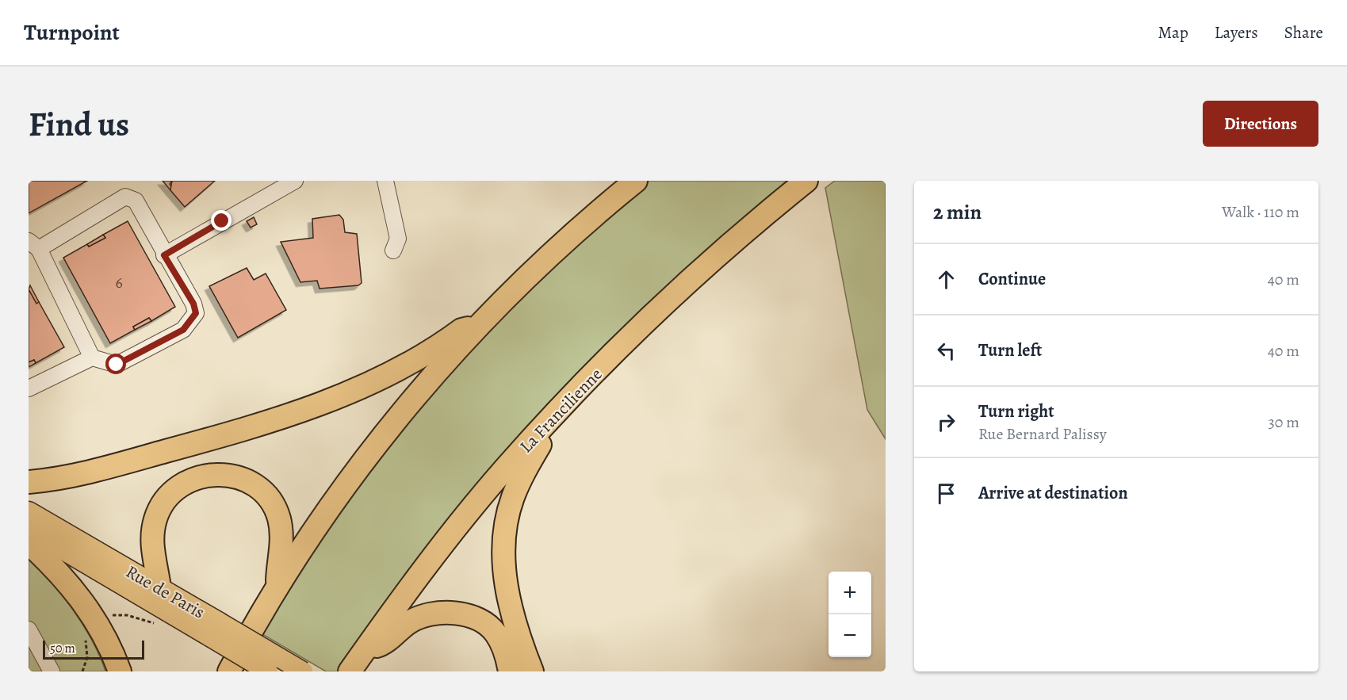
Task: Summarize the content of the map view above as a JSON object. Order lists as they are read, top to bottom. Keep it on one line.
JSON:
{"streets":{"highway":["La Francilienne"],"main road":["Rue de Paris"]},"house_numbers":["6"],"scale_bar":"50 m","page":{"header":"Turnpoint","nav":["Map","Layers","Share"],"buttons":"Directions","title":"Find us","heading":["2 min","Walk · 110 m"],"list":[["Continue","40 m"],["Turn left","40 m"],["Turn right","Rue Bernard Palissy","30 m"],"Arrive at destination"],"map_buttons":["+","−"],"scale":"50 m"}}
